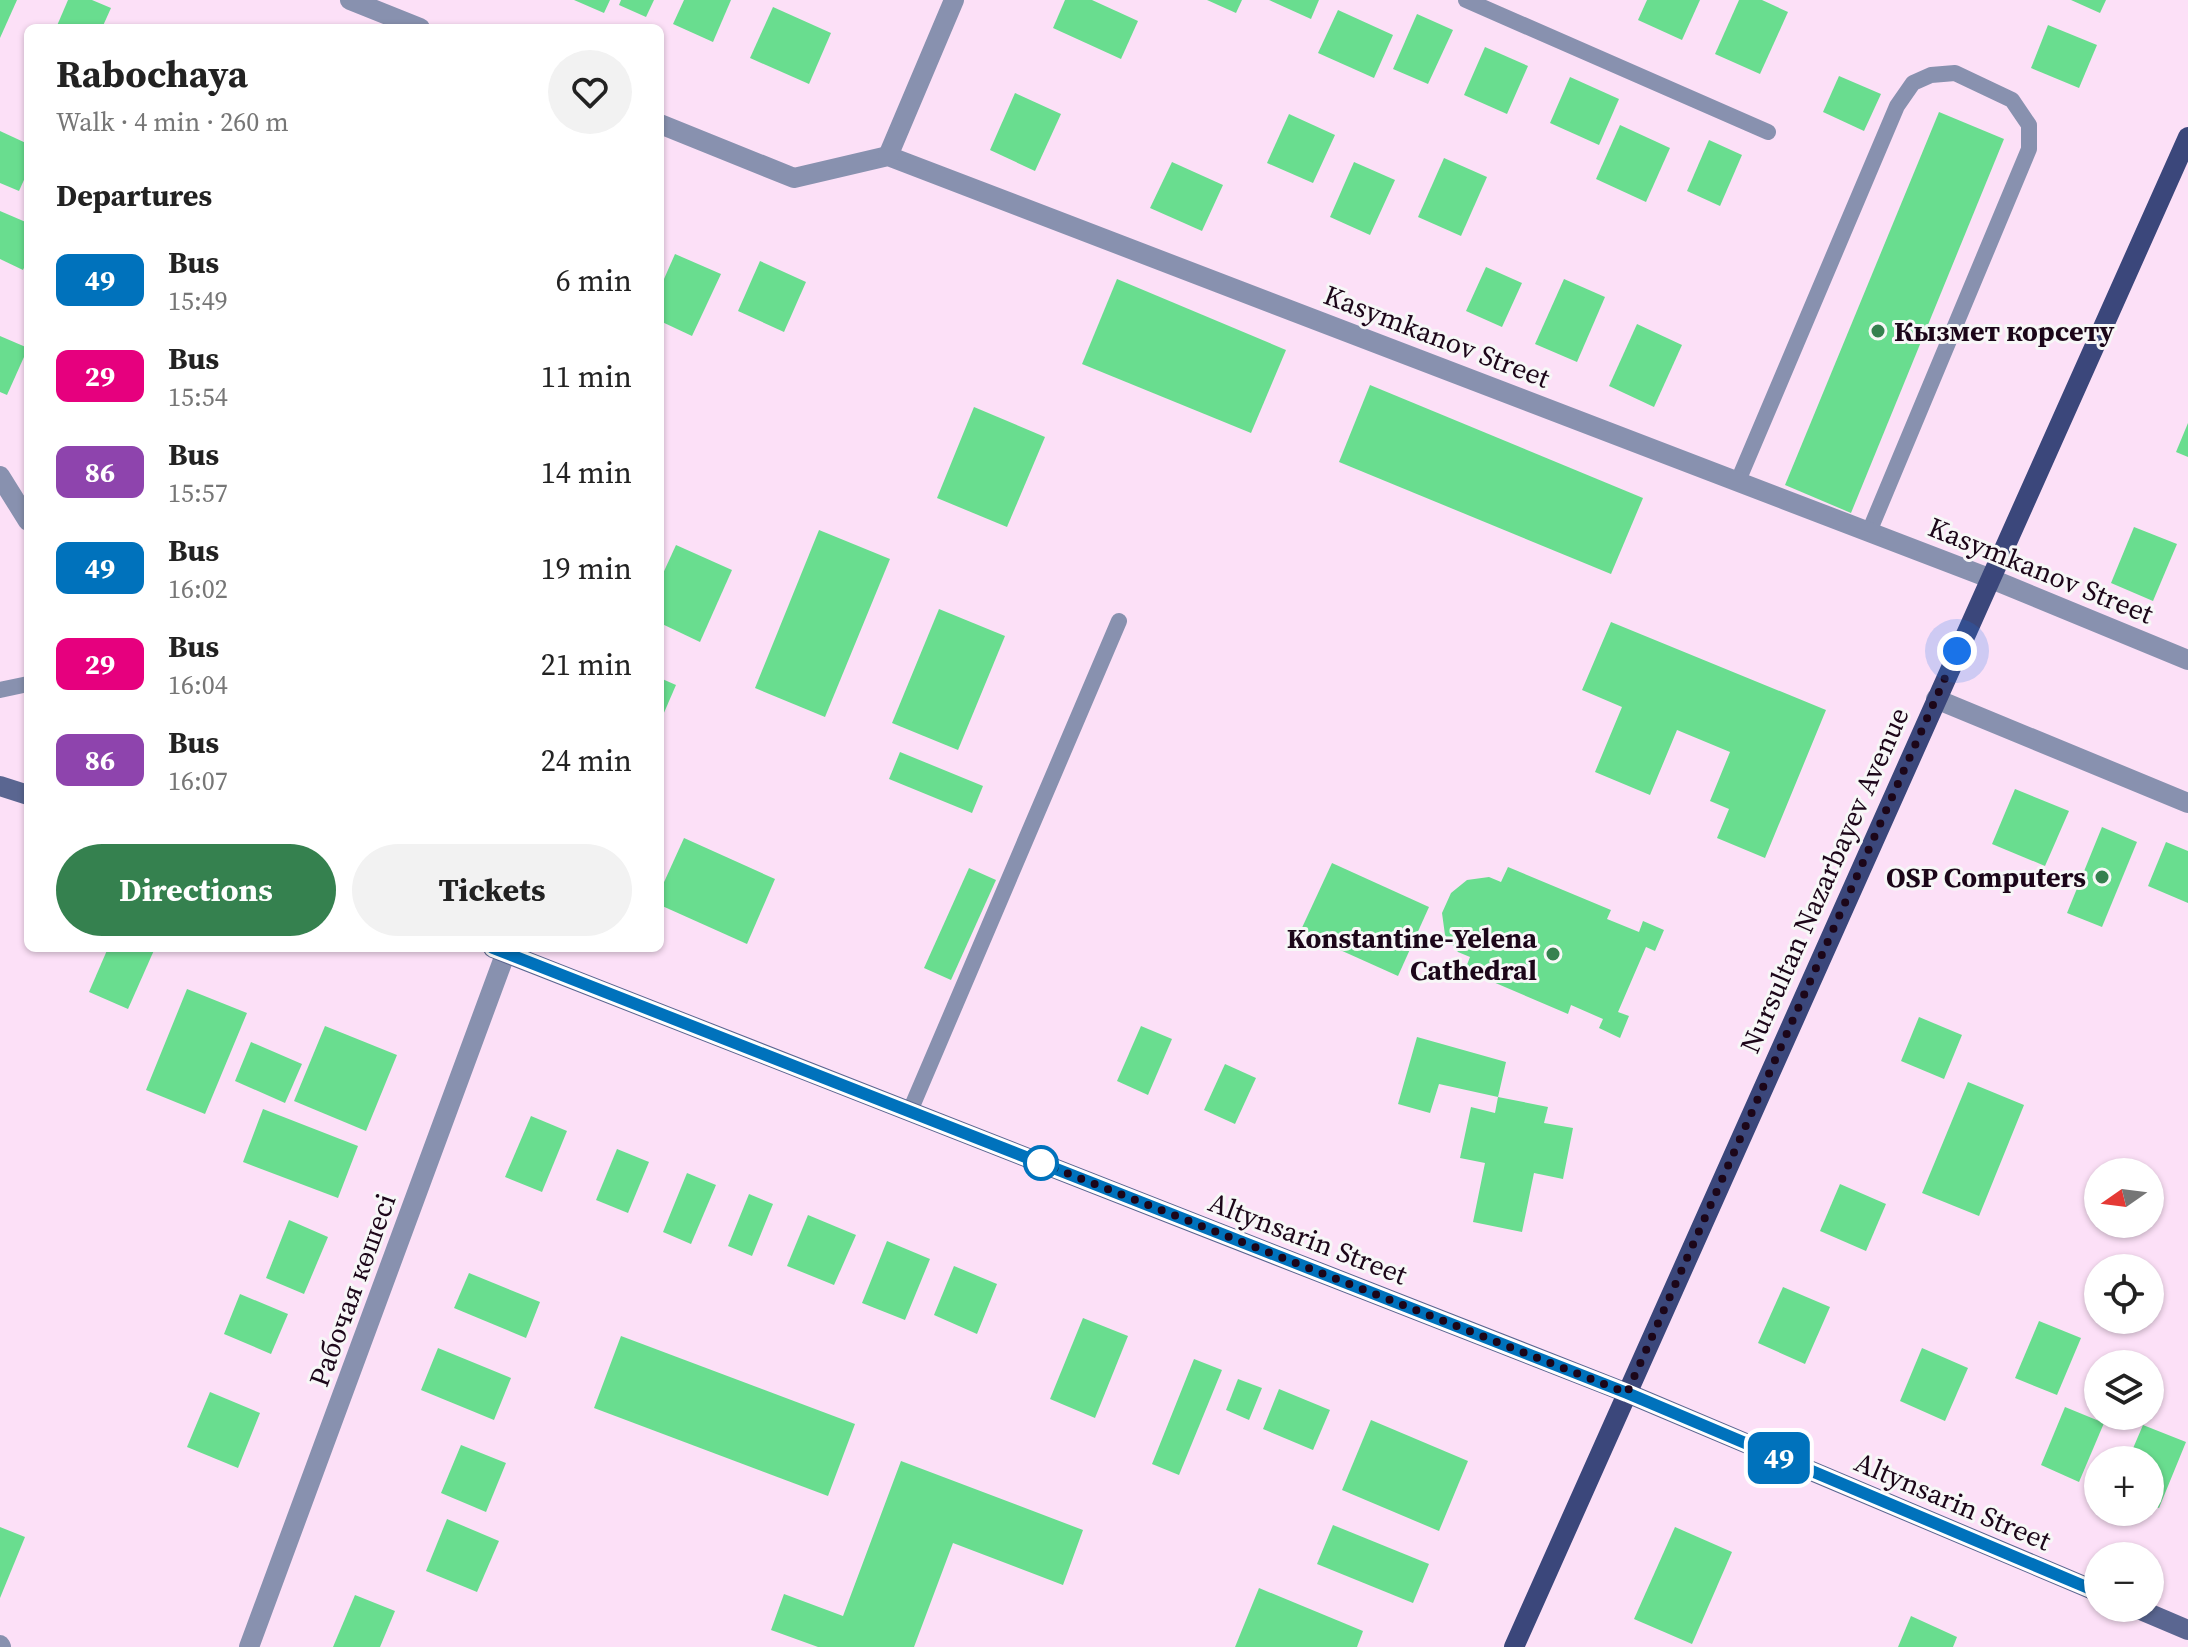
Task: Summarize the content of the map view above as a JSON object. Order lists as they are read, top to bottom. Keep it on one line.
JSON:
{"streets":{"main road":["Nursultan Nazarbayev Avenue"],"street":["Kasymkanov Street","Altynsarin Street","Рабочая көшесі"]},"crossings":[["Kasymkanov Street","Nursultan Nazarbayev Avenue"],["Nursultan Nazarbayev Avenue","Altynsarin Street"]],"places":["Кызмет корсету","OSP Computers","Konstantine-Yelena Cathedral"],"lines":["bus line 49"],"north":"left","page":{"on_map":"49","heading":[["Rabochaya","Walk · 4 min · 260 m"],"Departures"],"list":[{"mark":"49","name":"Bus","note":"15:49","value":"6 min"},{"mark":"29","name":"Bus","note":"15:54","value":"11 min"},{"mark":"86","name":"Bus","note":"15:57","value":"14 min"},{"mark":"49","name":"Bus","note":"16:02","value":"19 min"},{"mark":"29","name":"Bus","note":"16:04","value":"21 min"},{"mark":"86","name":"Bus","note":"16:07","value":"24 min"}],"buttons":["Directions","Tickets"],"map_buttons":["+","−"]}}
